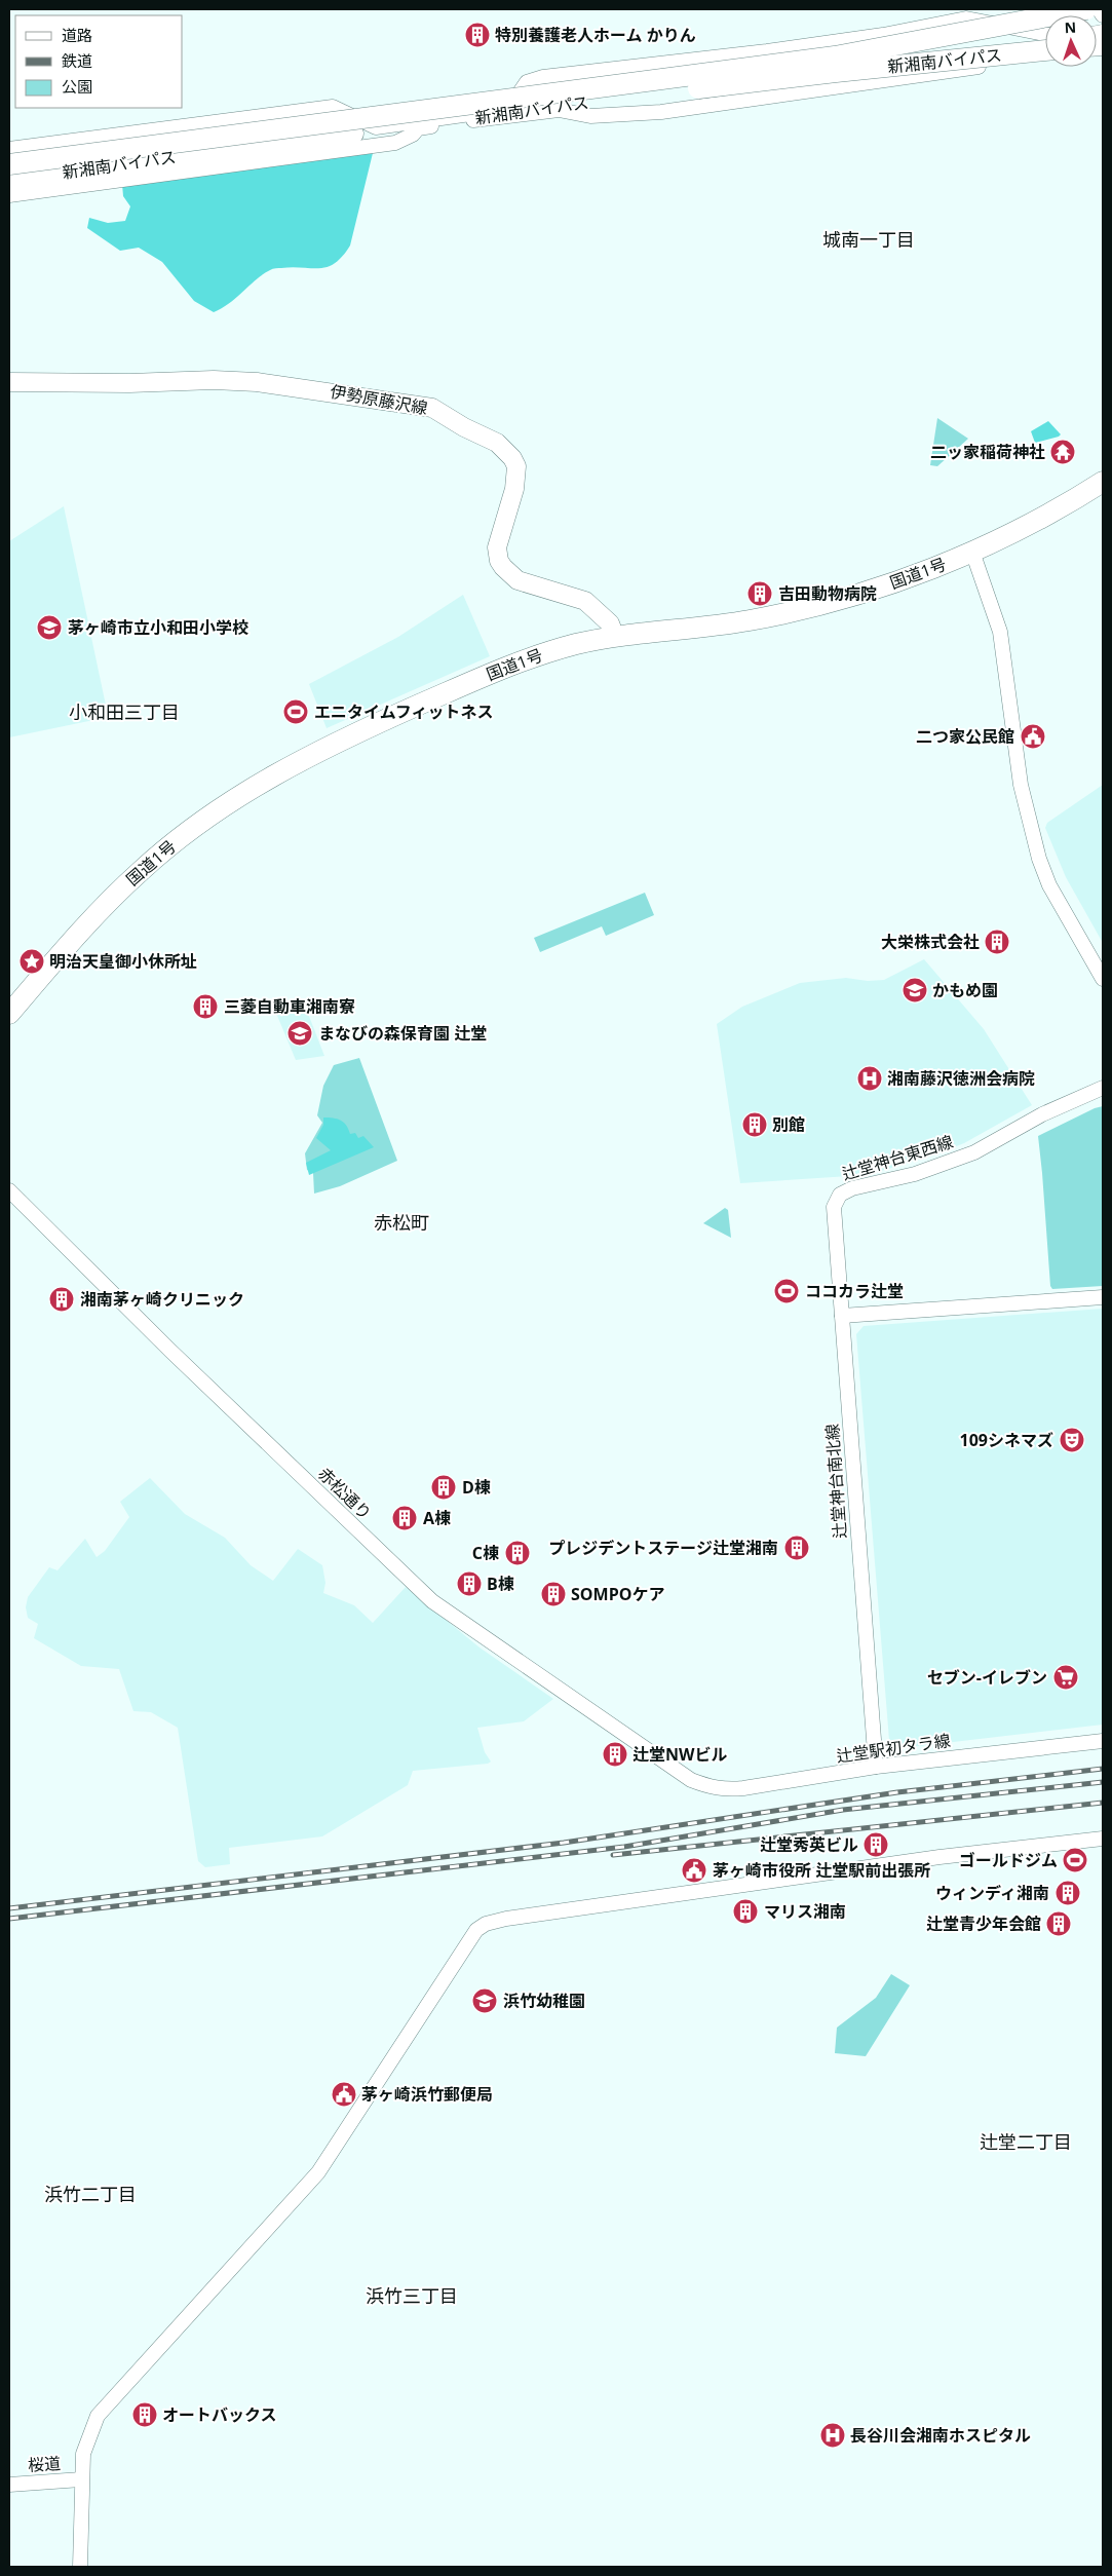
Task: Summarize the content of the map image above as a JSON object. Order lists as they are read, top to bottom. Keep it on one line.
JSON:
{"streets":{"highway":["新湘南バイパス","国道1号"],"main road":["伊勢原藤沢線"],"street":["辻堂神台東西線","辻堂神台南北線","赤松通り","辻堂駅初タラ線","桜道"]},"crossings":[["伊勢原藤沢線","国道1号"],["辻堂神台東西線","辻堂神台南北線"],["辻堂神台南北線","辻堂駅初タラ線"],["赤松通り","辻堂駅初タラ線"]],"districts":["城南一丁目","小和田三丁目","赤松町","辻堂二丁目","浜竹二丁目","浜竹三丁目"],"places":{"building":["特別養護老人ホーム かりん","吉田動物病院","大栄株式会社","三菱自動車湘南寮","別館","湘南茅ヶ崎クリニック","D棟","A棟","プレジデントステージ辻堂湘南","C棟","B棟","SOMPOケア","辻堂NWビル","辻堂秀英ビル","ウィンディ湘南","マリス湘南","辻堂青少年会館","オートバックス"],"temple":["二ッ家稲荷神社"],"school or university":["茅ヶ崎市立小和田小学校","かもめ園","まなびの森保育園 辻堂","浜竹幼稚園"],"sports":["エニタイムフィットネス","ココカラ辻堂","ゴールドジム"],"public building":["二つ家公民館","茅ヶ崎市役所 辻堂駅前出張所","茅ヶ崎浜竹郵便局"],"place":["明治天皇御小休所址"],"hospital":["湘南藤沢徳洲会病院","長谷川会湘南ホスピタル"],"theatre":["109シネマズ"],"supermarket":["セブン-イレブン"]},"legend":["道路","鉄道","公園"],"north":"top"}
